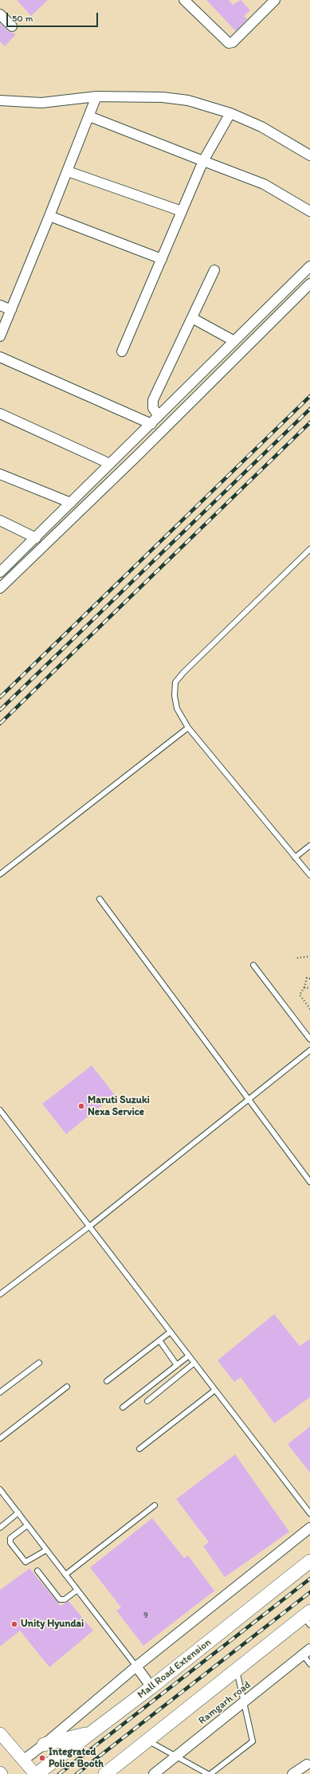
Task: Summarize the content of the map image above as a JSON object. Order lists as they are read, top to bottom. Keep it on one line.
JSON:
{"streets":{"main road":["Mall Road Extension"],"street":["Ramgarh road"]},"places":["Maruti Suzuki Nexa Service","Unity Hyundai","Integrated Police Booth"],"house_numbers":["9"],"scale_bar":"50 m"}
